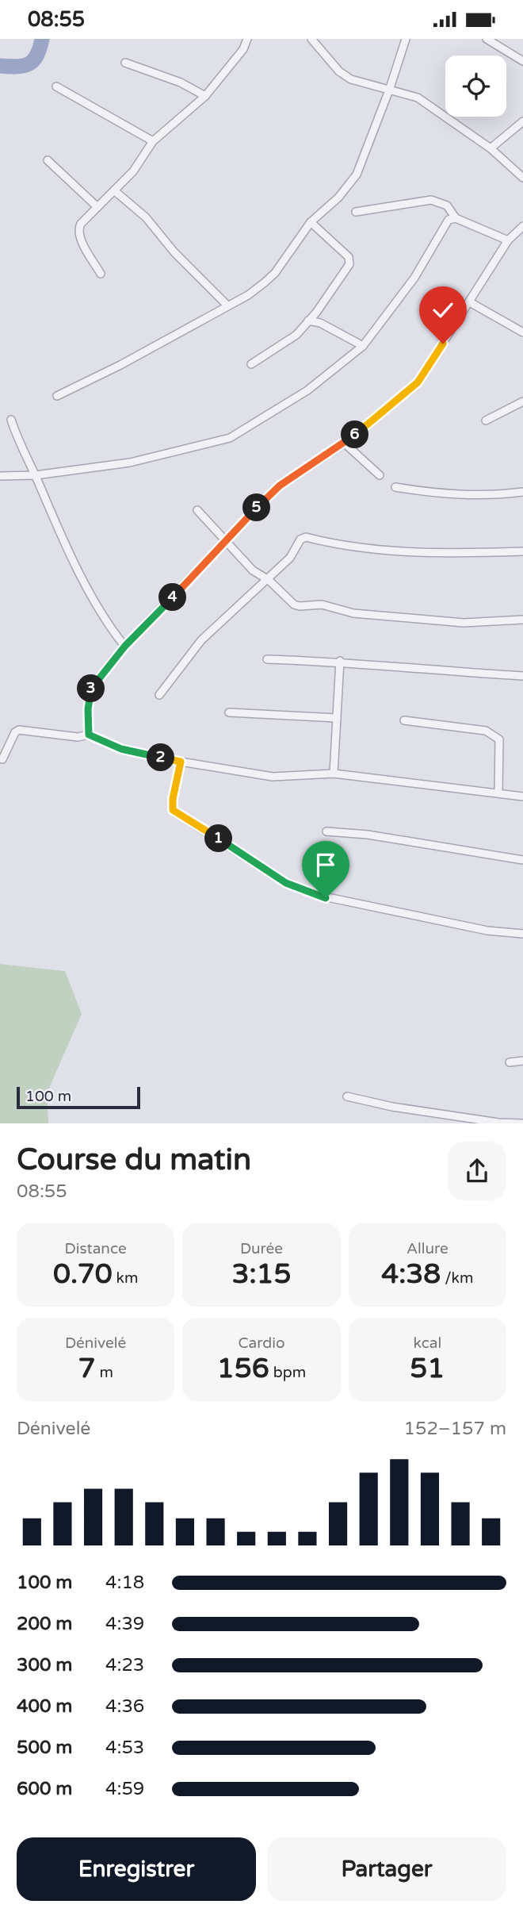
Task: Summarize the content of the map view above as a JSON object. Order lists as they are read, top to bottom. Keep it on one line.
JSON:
{"scale_bar":"100 m","page":{"status":"08:55","pins":["6","5","4","3","2","1"],"scale":"100 m","heading":["Course du matin","08:55"],"stats":[["Distance","0.70 km"],["Durée","3:15"],["Allure","4:38 /km"],["Dénivelé","7 m"],["Cardio","156 bpm"],["kcal","51"]],"chart":["Dénivelé","152–157 m"],"list":[{"name":"100 m","note":"4:18"},{"name":"200 m","note":"4:39"},{"name":"300 m","note":"4:23"},{"name":"400 m","note":"4:36"},{"name":"500 m","note":"4:53"},{"name":"600 m","note":"4:59"}],"buttons":["Enregistrer","Partager"]}}
